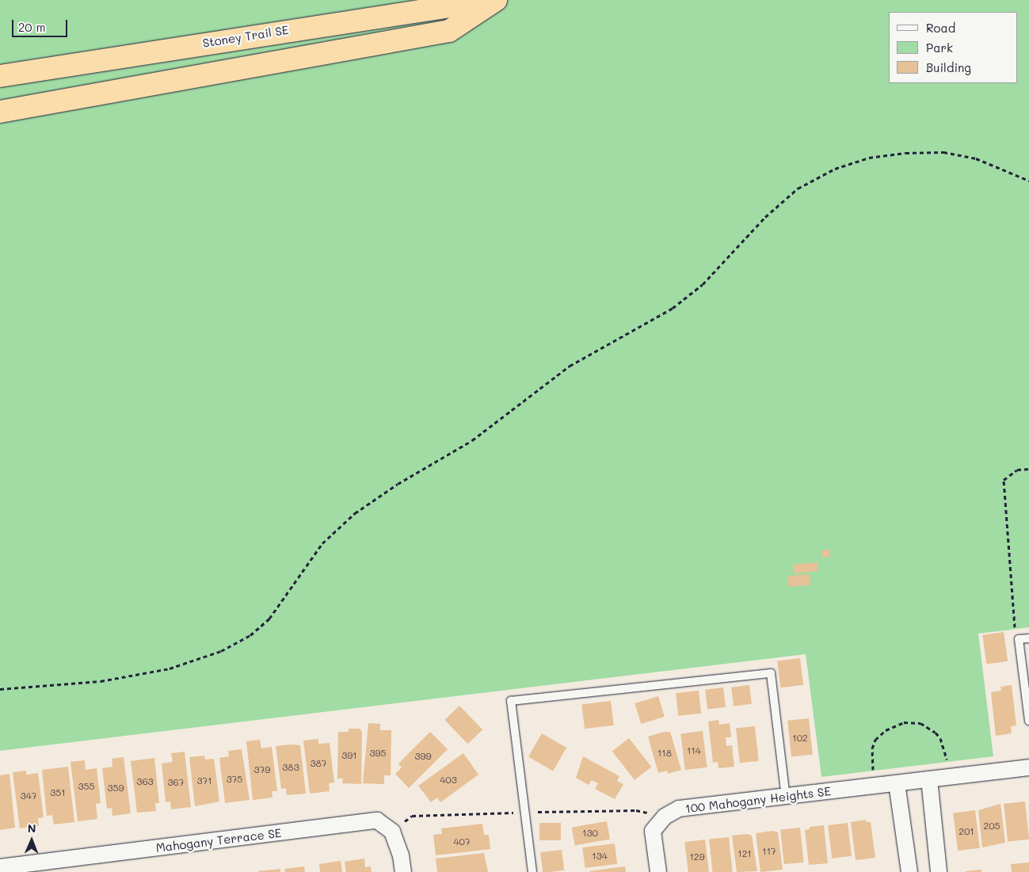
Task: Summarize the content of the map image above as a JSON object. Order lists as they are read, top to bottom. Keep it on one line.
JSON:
{"streets":{"highway":["Stoney Trail SE"],"street":["100 Mahogany Heights SE","Mahogany Terrace SE"]},"house_numbers":["102","114","395","118","391","399","387","383","379","375","403","371","363","367","355","359","351","347","205","201","130","407","117","121","134","129"],"legend":["Road","Park","Building"],"scale_bar":"20 m","north":"top"}
